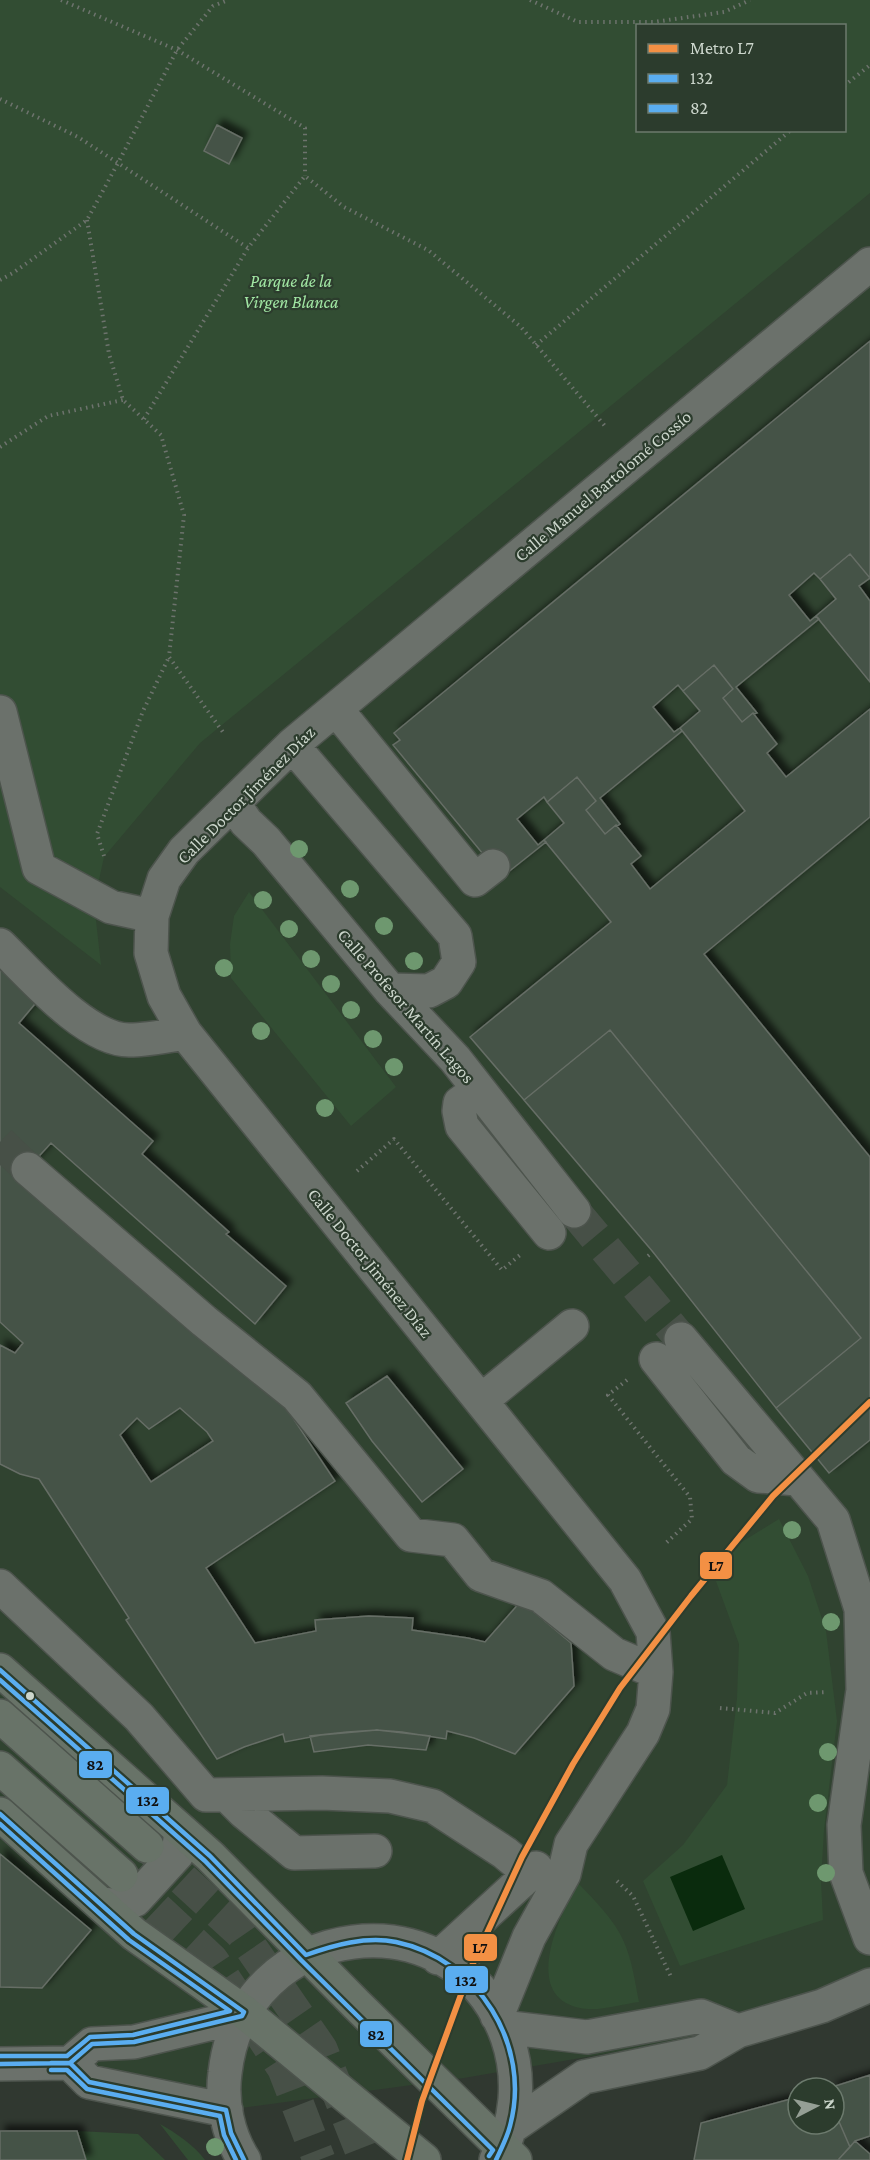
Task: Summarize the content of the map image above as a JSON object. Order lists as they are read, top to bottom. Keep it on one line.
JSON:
{"streets":{"street":["Calle Manuel Bartolomé Cossío","Calle Doctor Jiménez Díaz","Calle Profesor Martín Lagos"]},"crossings":[["Calle Manuel Bartolomé Cossío","Calle Doctor Jiménez Díaz"],["Calle Doctor Jiménez Díaz","Calle Profesor Martín Lagos"]],"parks":["Parque de la Virgen Blanca"],"lines":["metro line L7","transit line 132","transit line 82"],"legend":["Metro L7","132","82"],"north":"right"}
